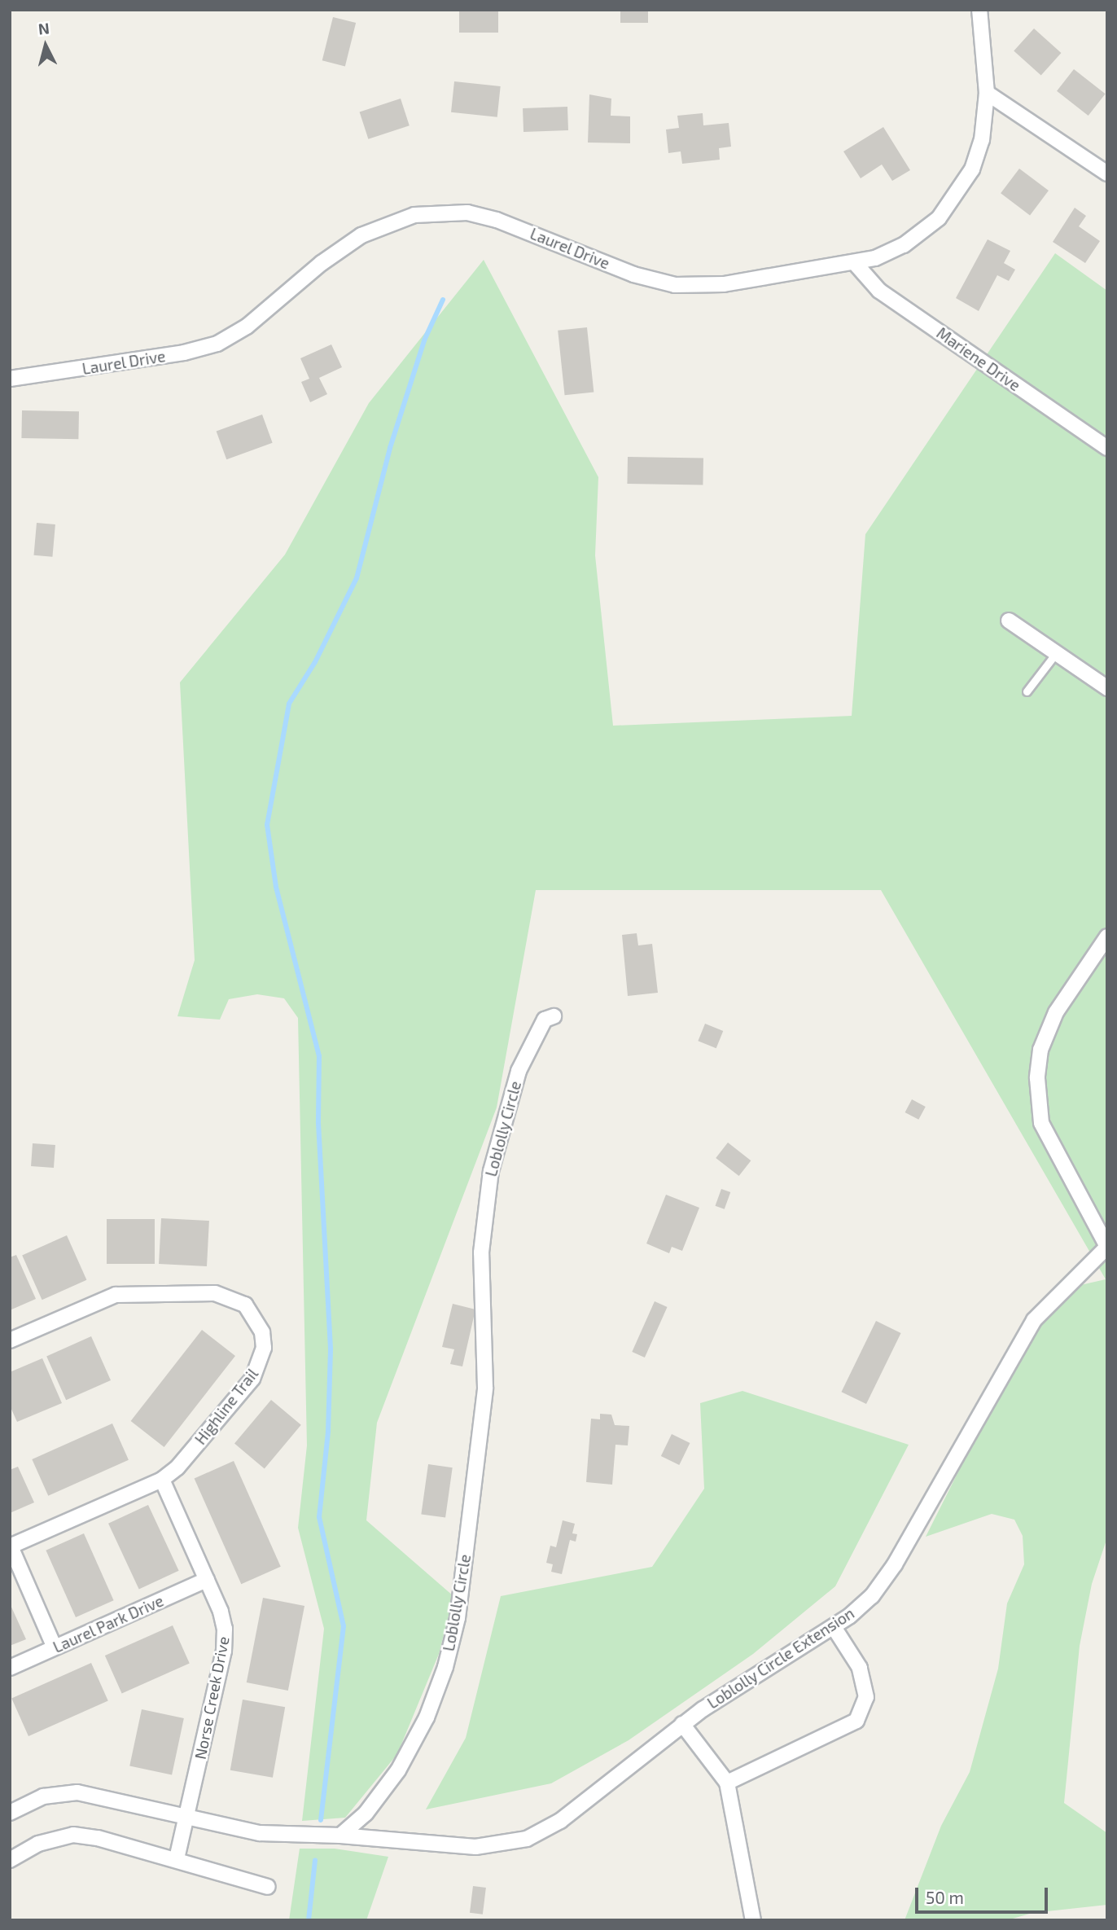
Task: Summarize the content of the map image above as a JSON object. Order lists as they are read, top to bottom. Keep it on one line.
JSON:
{"streets":{"street":["Laurel Drive","Mariene Drive","Loblolly Circle","Highline Trail","Laurel Park Drive","Loblolly Circle Extension","Norse Creek Drive"]},"crossings":[["Laurel Drive","Mariene Drive"],["Loblolly Circle","Loblolly Circle Extension"],["Highline Trail","Norse Creek Drive"],["Laurel Park Drive","Norse Creek Drive"]],"scale_bar":"50 m","north":"top"}
